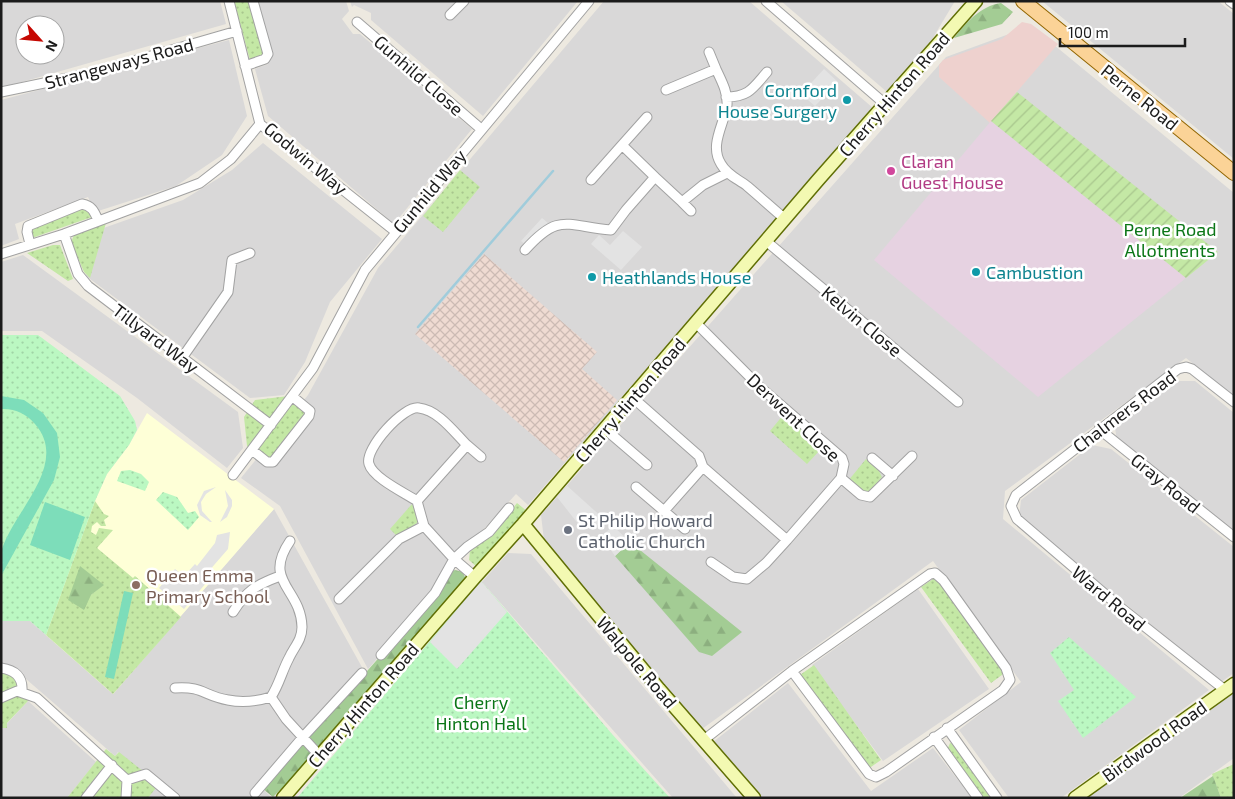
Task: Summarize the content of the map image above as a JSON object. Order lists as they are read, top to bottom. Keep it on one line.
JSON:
{"streets":{"main road":["Perne Road"],"street":["Strangeways Road","Gunhild Close","Cherry Hinton Road","Godwin Way","Gunhild Way","Kelvin Close","Tillyard Way","Chalmers Road","Derwent Close","Gray Road","Ward Road","Walpole Road","Birdwood Road"]},"crossings":[["Strangeways Road","Godwin Way"],["Gunhild Close","Gunhild Way"],["Cherry Hinton Road","Kelvin Close"],["Cherry Hinton Road","Derwent Close"],["Cherry Hinton Road","Walpole Road"],["Godwin Way","Gunhild Way"],["Gunhild Way","Tillyard Way"],["Chalmers Road","Gray Road"],["Chalmers Road","Ward Road"],["Ward Road","Birdwood Road"]],"parks":["Perne Road Allotments","Cherry Hinton Hall"],"places":["Cornford House Surgery","Claran Guest House","Cambustion","Heathlands House","St Philip Howard Catholic Church","Queen Emma Primary School"],"scale_bar":"100 m","north":"bottom right"}
